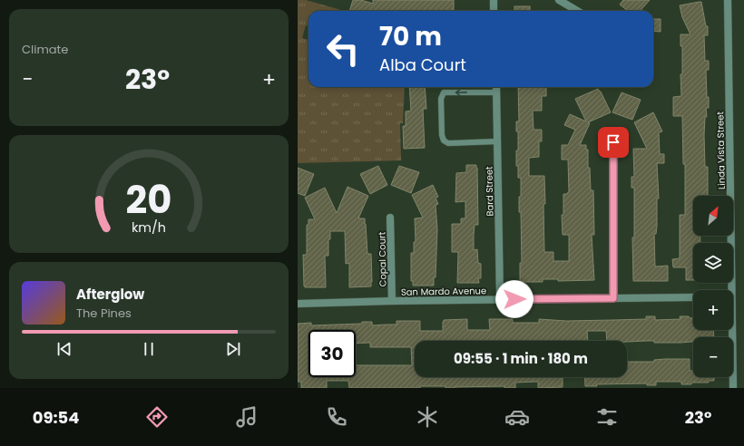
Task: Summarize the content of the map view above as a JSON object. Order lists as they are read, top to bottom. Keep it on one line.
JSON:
{"streets":{"street":["Linda Vista Street","Bard Street","Copal Court","San Mardo Avenue"]},"crossings":[["Bard Street","San Mardo Avenue"],["Copal Court","San Mardo Avenue"]],"north":"top right","page":{"tile":"Climate","turn":["70 m","Alba Court"],"heat":["−","23°","+"],"map_buttons":["+","−"],"song":["Afterglow","The Pines"],"limit":"30","trip":"09:55 · 1 min · 180 m","tabs":["09:54","23°"],"gauge":["20","km/h"]}}
